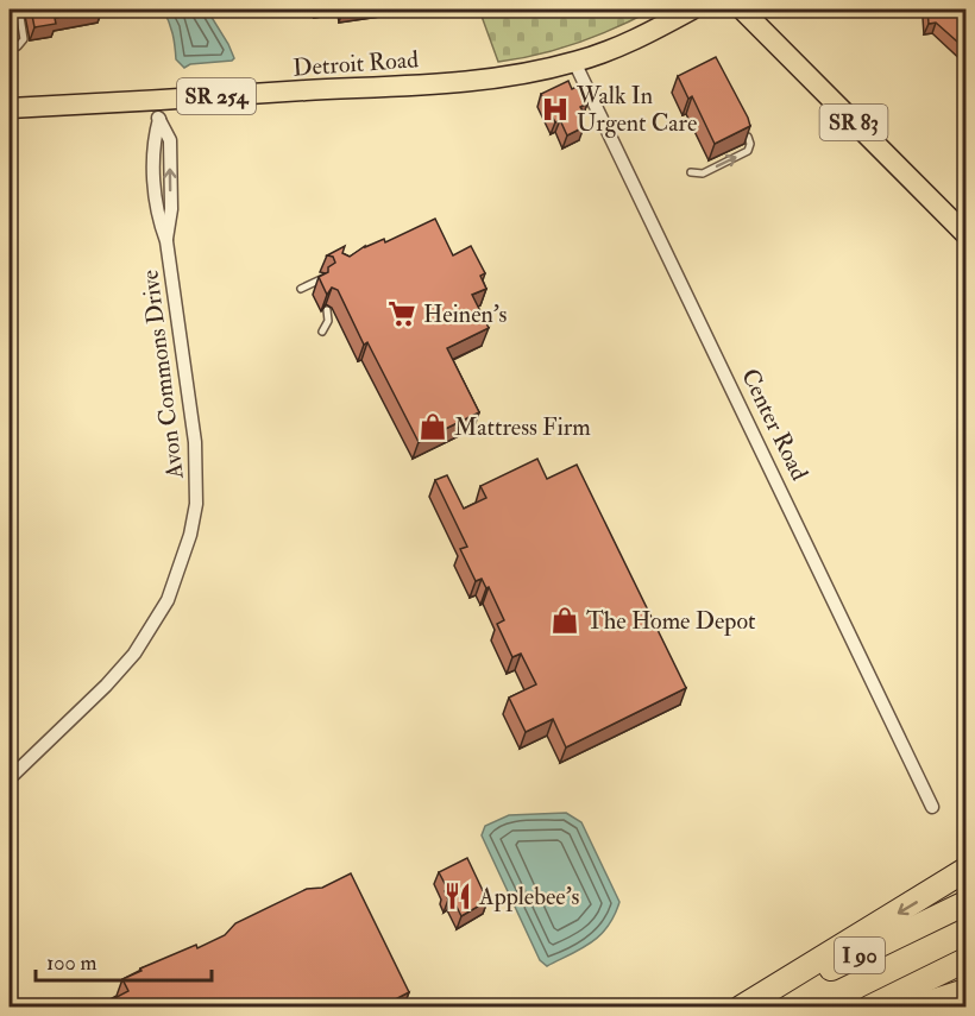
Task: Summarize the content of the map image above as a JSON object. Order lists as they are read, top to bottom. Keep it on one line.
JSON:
{"streets":{"highway":["I 90"],"main road":["Detroit Road","SR 254","SR 83"],"street":["Avon Commons Drive","Center Road"]},"crossings":[["Detroit Road","Avon Commons Drive"],["Detroit Road","Center Road"]],"places":{"hospital":["Walk In Urgent Care"],"supermarket":["Heinen's"],"shop":["Mattress Firm","The Home Depot"],"restaurant":["Applebee's"]},"scale_bar":"100 m"}
